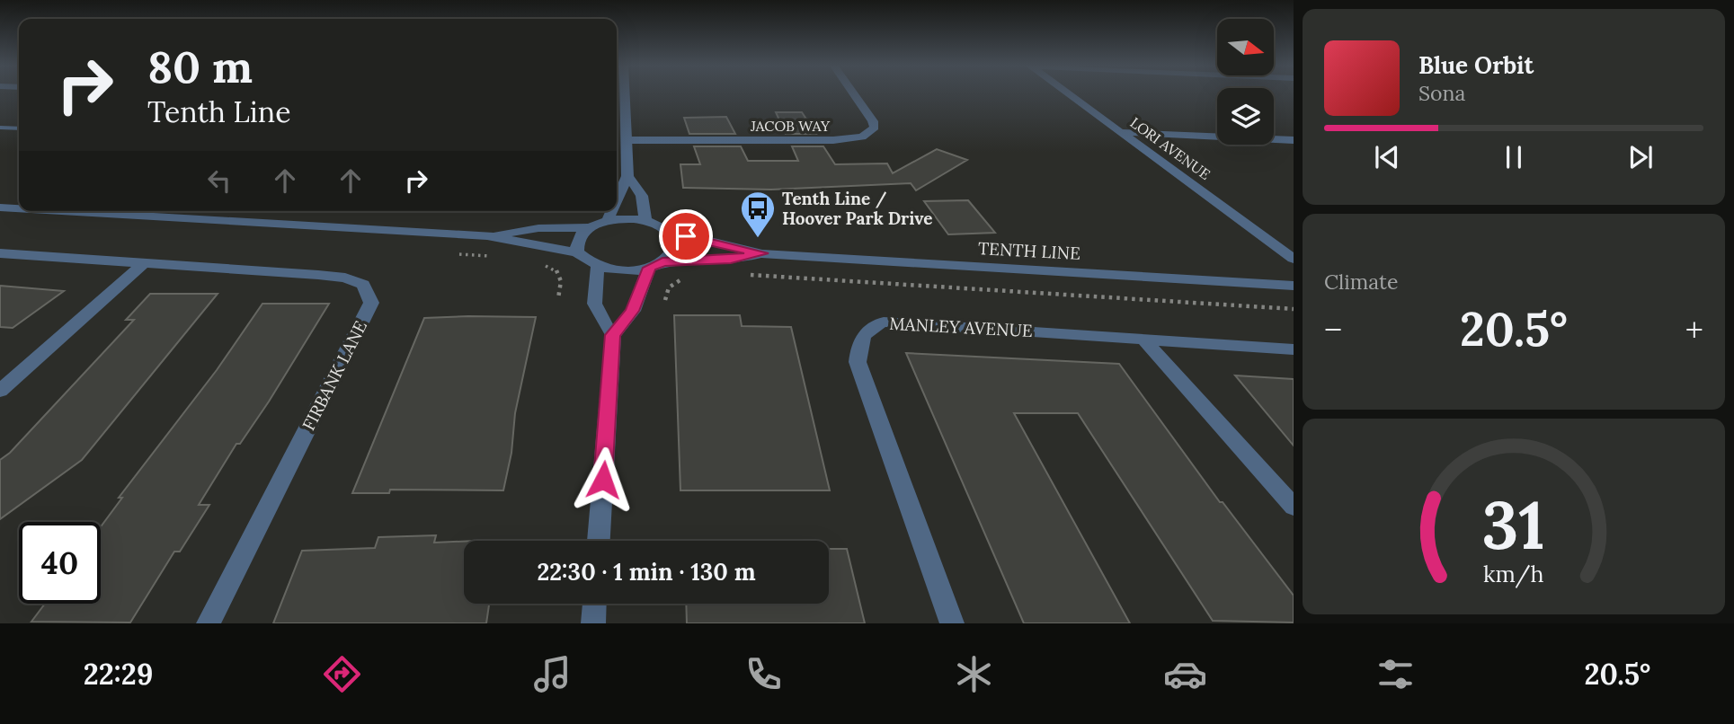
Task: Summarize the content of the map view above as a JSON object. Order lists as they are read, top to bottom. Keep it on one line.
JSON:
{"streets":{"street":["JACOB WAY","LORI AVENUE","TENTH LINE","MANLEY AVENUE","FIRBANK LANE"]},"places":{"bus stop":["Tenth Line / Hoover Park Drive"]},"north":"right","page":{"turn":["80 m","Tenth Line"],"song":["Blue Orbit","Sona"],"tile":"Climate","heat":["−","20.5°","+"],"limit":"40","trip":"22:30 · 1 min · 130 m","tabs":["22:29","20.5°"],"gauge":["31","km/h"]}}
